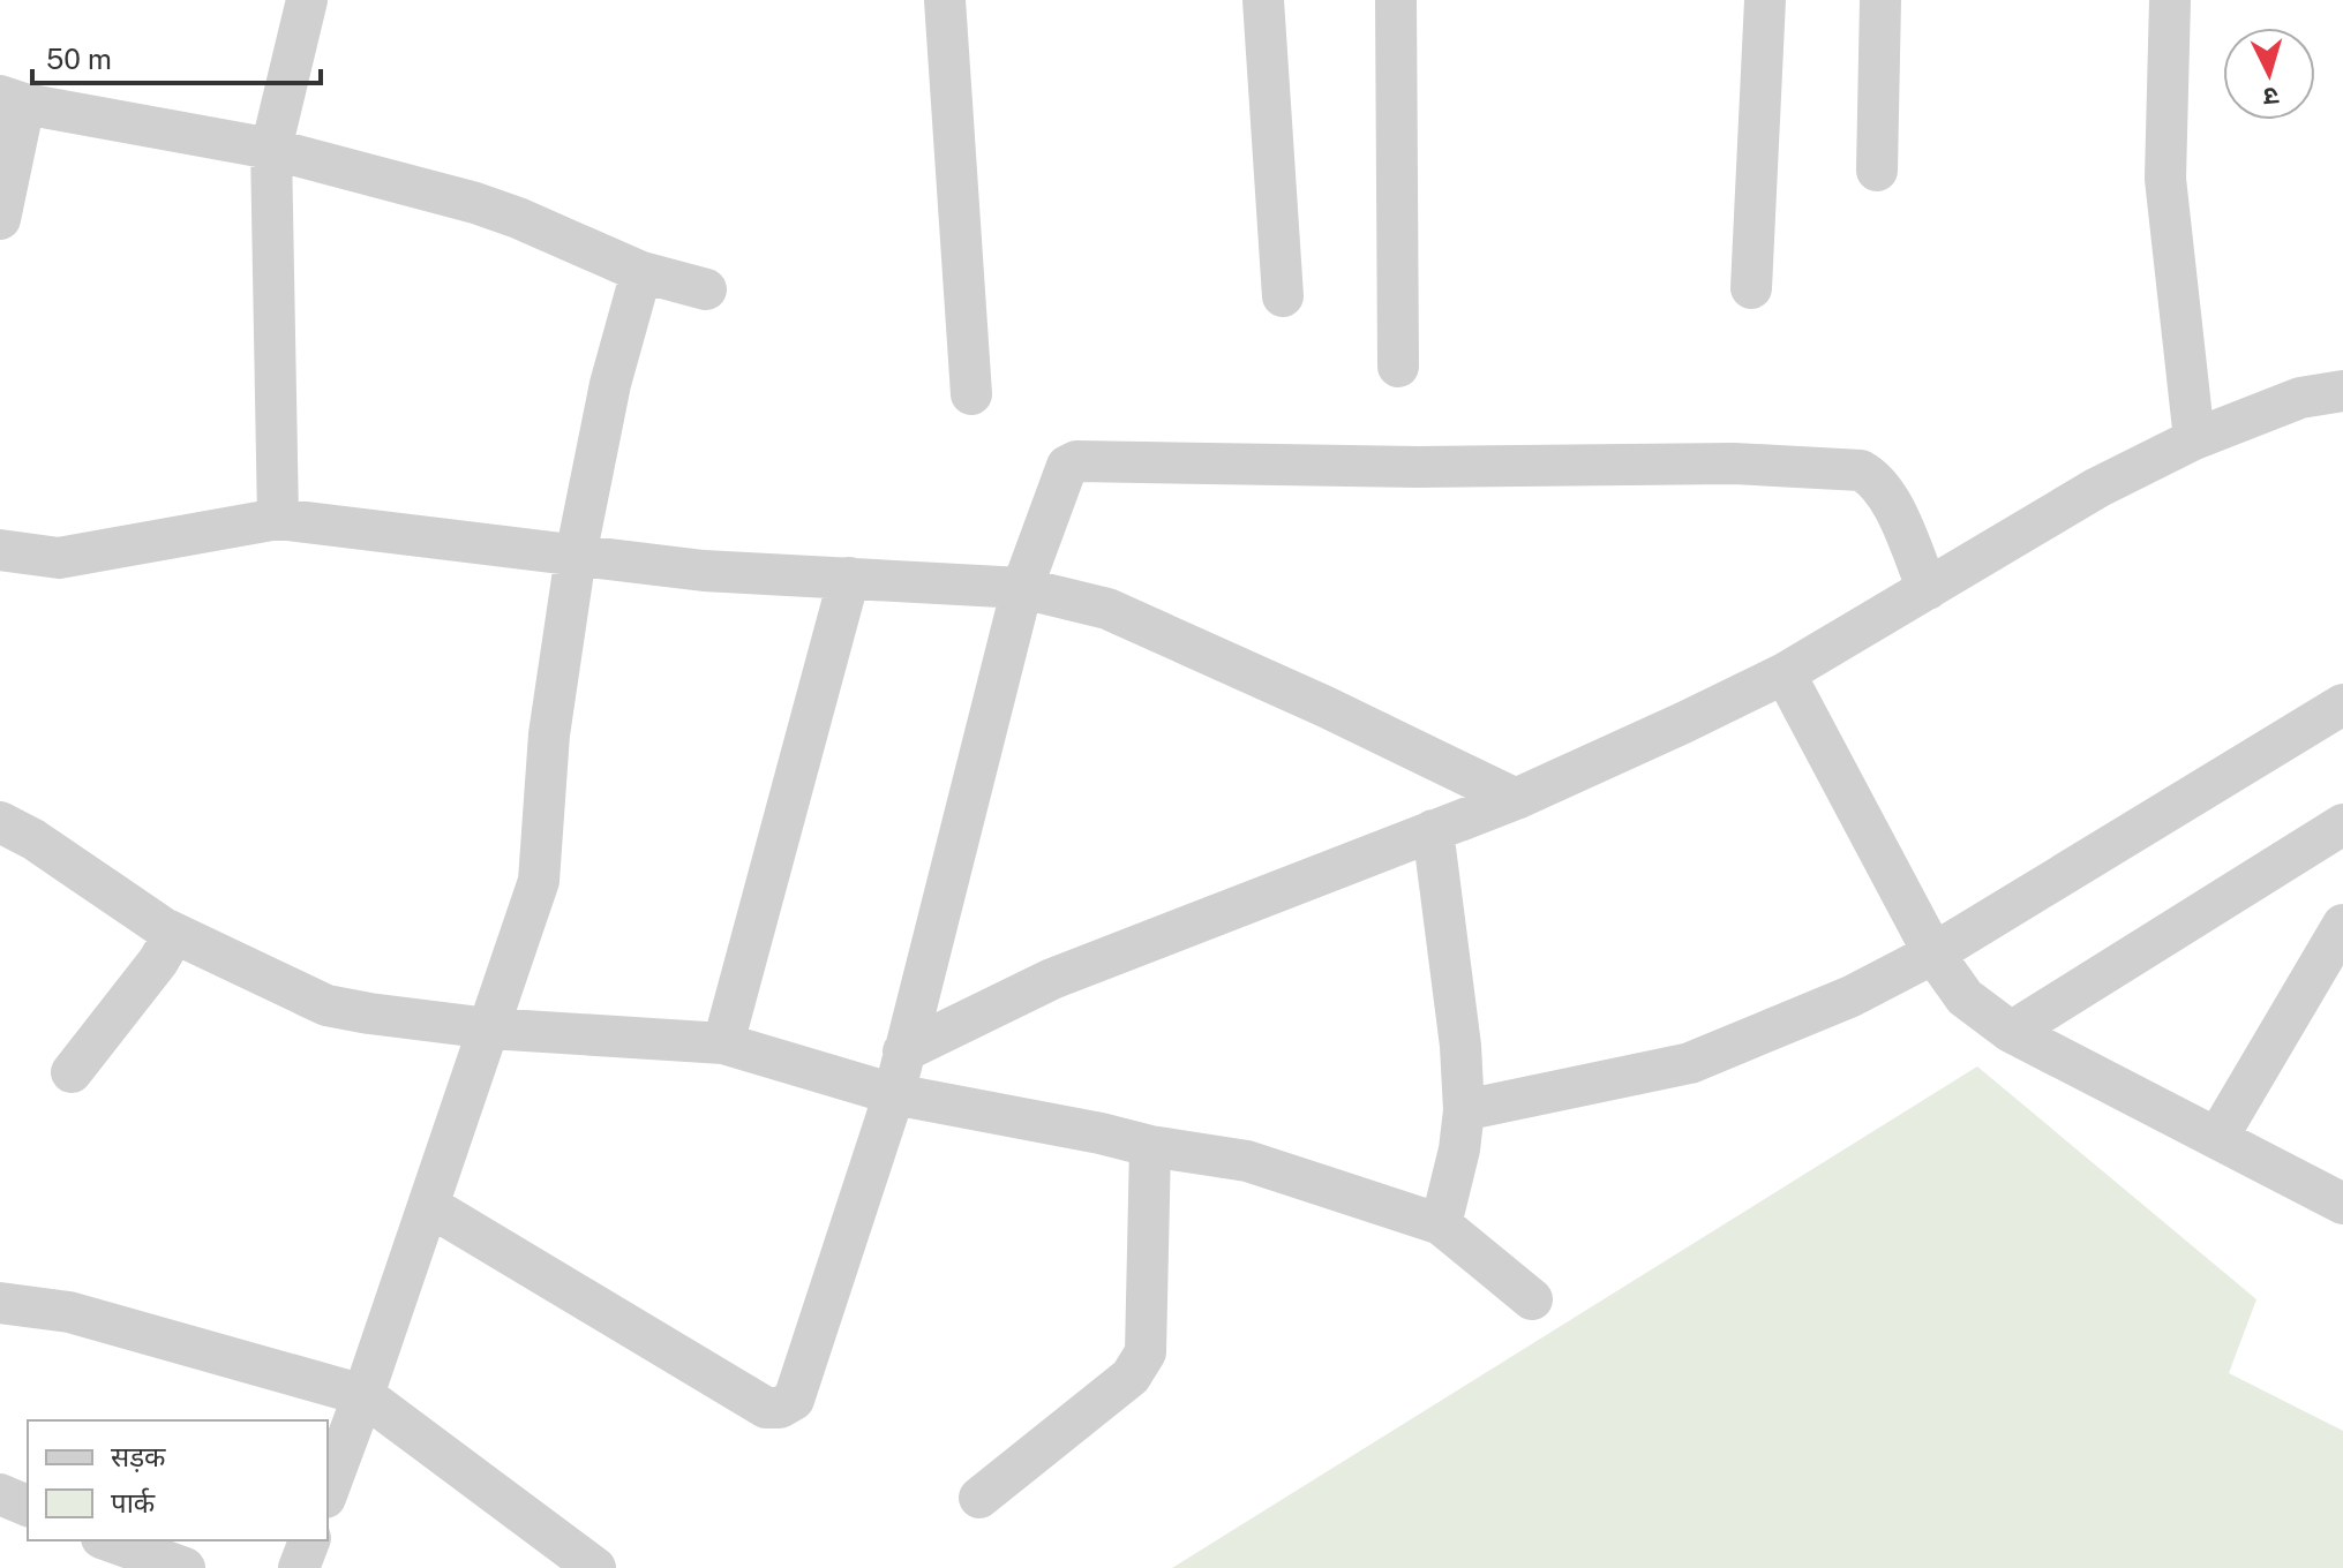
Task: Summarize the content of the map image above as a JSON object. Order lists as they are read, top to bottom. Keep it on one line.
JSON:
{"legend":["सड़क","पार्क"],"scale_bar":"50 m","north":"bottom"}
